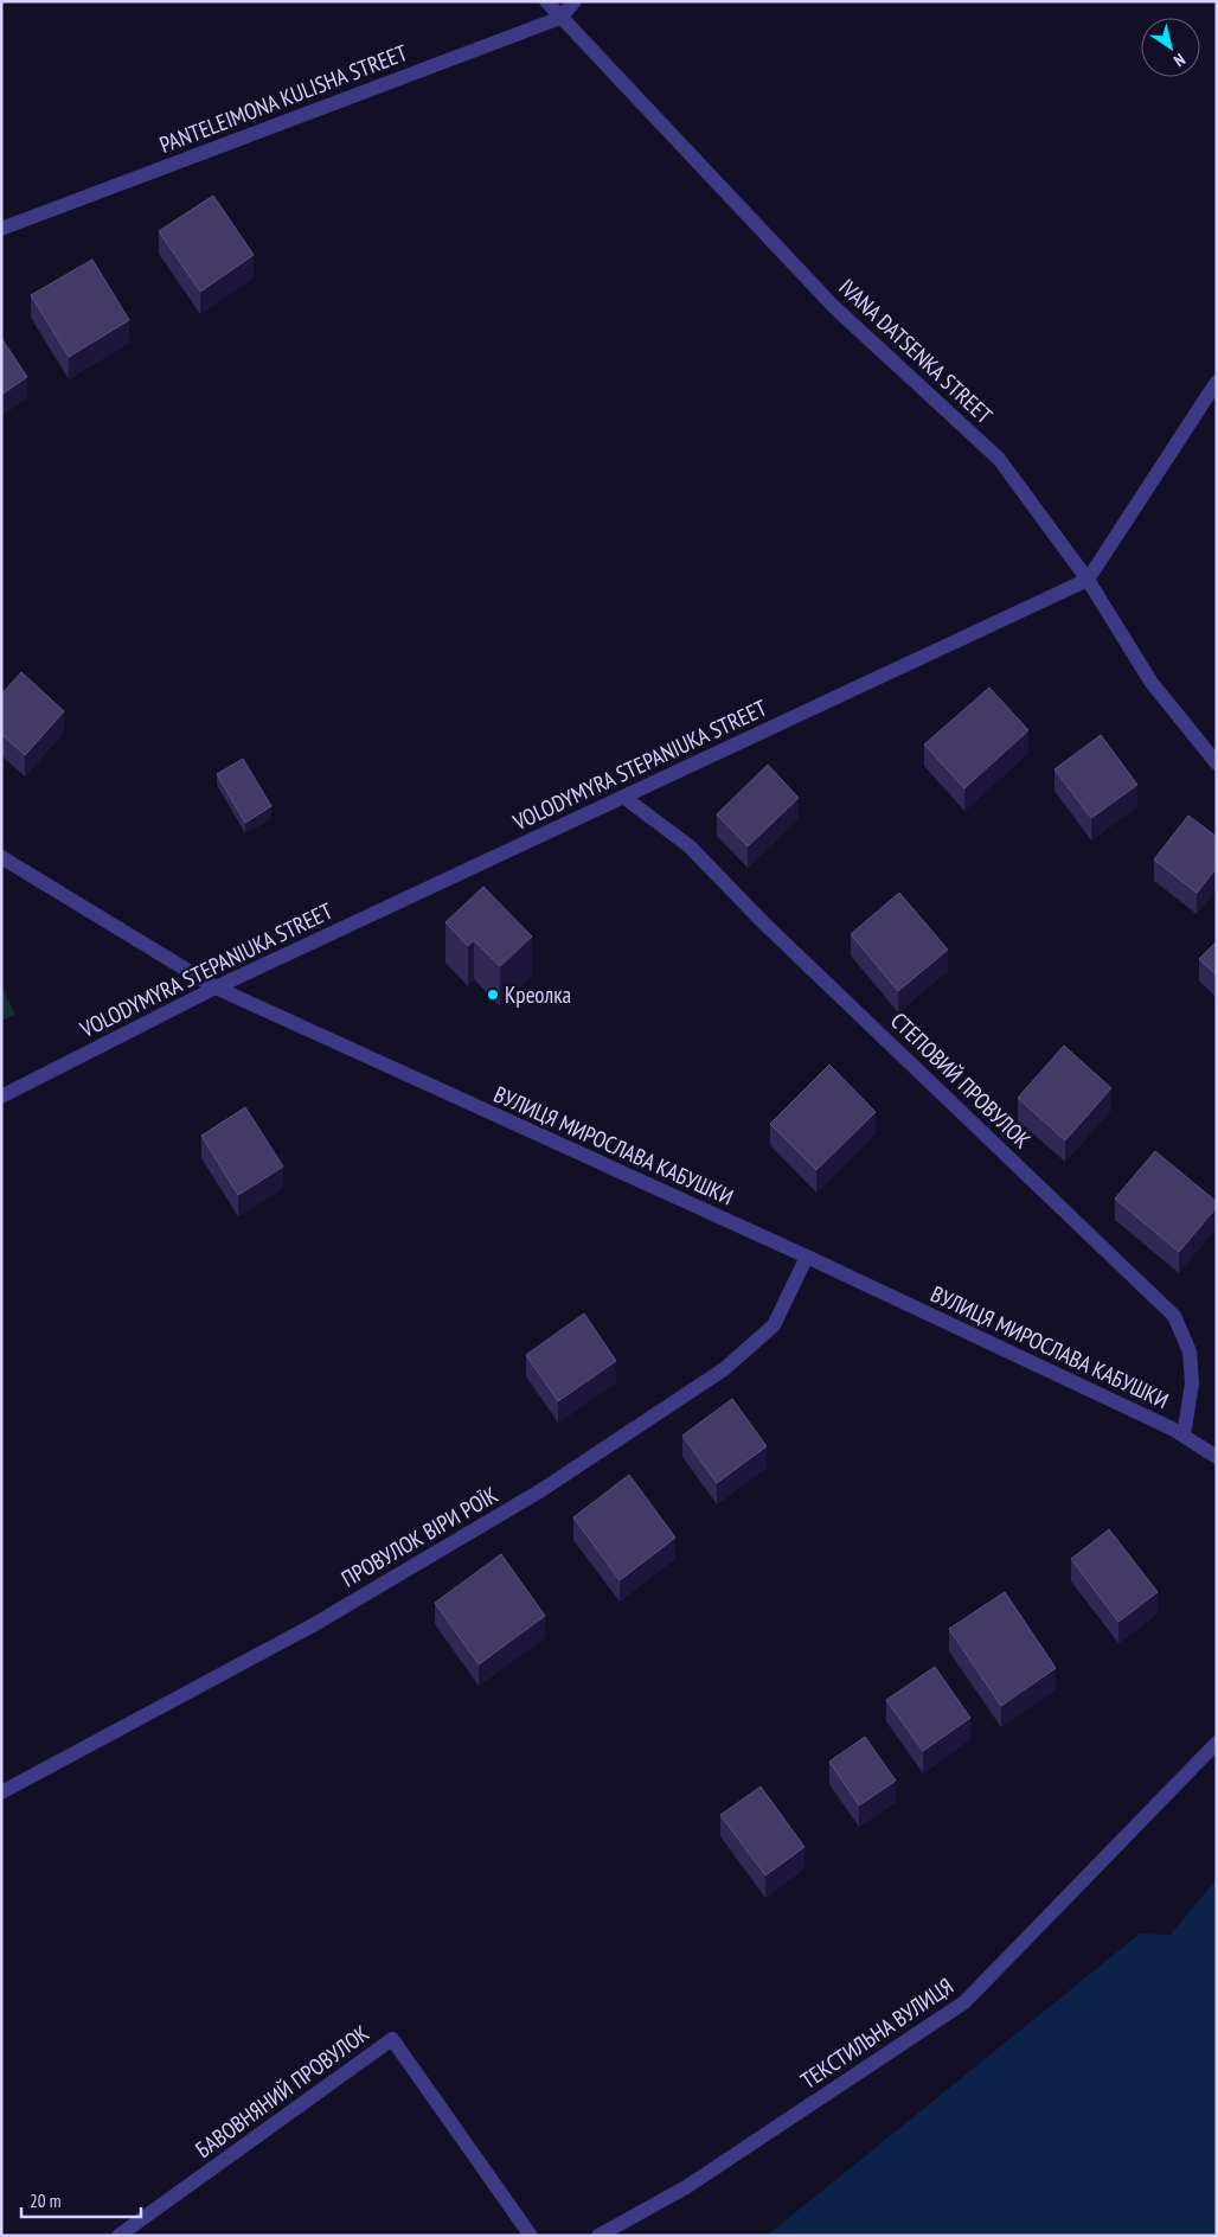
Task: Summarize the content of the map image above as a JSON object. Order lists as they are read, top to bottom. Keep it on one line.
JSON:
{"streets":{"street":["PANTELEIMONA KULISHA STREET","IVANA DATSENKA STREET","VOLODYMYRA STEPANIUKA STREET","СТЕПОВИЙ ПРОВУЛОК","ВУЛИЦЯ МИРОСЛАВА КАБУШКИ","ПРОВУЛОК ВІРИ РОЇК","ТЕКСТИЛЬНА ВУЛИЦЯ","БАВОВНЯНИЙ ПРОВУЛОК"]},"crossings":[["PANTELEIMONA KULISHA STREET","IVANA DATSENKA STREET"],["IVANA DATSENKA STREET","VOLODYMYRA STEPANIUKA STREET"],["VOLODYMYRA STEPANIUKA STREET","СТЕПОВИЙ ПРОВУЛОК"],["VOLODYMYRA STEPANIUKA STREET","ВУЛИЦЯ МИРОСЛАВА КАБУШКИ"],["СТЕПОВИЙ ПРОВУЛОК","ВУЛИЦЯ МИРОСЛАВА КАБУШКИ"],["ВУЛИЦЯ МИРОСЛАВА КАБУШКИ","ПРОВУЛОК ВІРИ РОЇК"]],"places":["Креолка"],"scale_bar":"20 m","north":"bottom right"}
